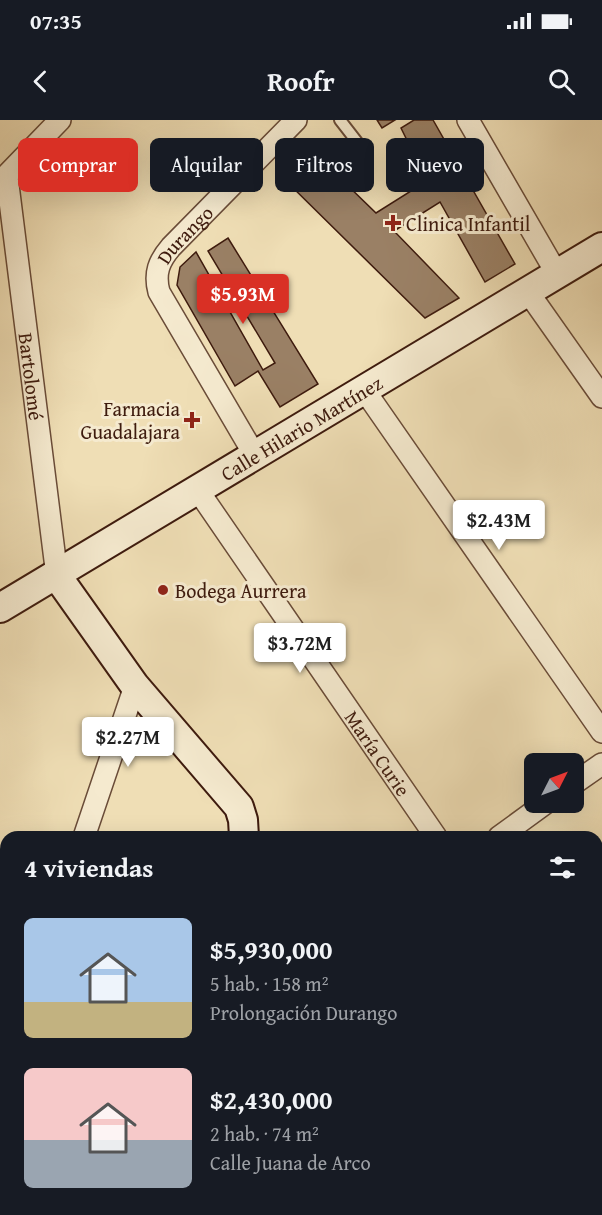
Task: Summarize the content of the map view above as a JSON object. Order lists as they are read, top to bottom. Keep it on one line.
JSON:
{"streets":{"street":["Durango","Bartolomé","Calle Hilario Martínez","María Curie"]},"crossings":[["Durango","Calle Hilario Martínez"],["Bartolomé","Calle Hilario Martínez"],["Calle Hilario Martínez","María Curie"]],"places":{"health":["Clinica Infantil","Farmacia Guadalajara"],"other":["Bodega Aurrera"]},"north":"top right","page":{"status":"07:35","header":"Roofr","chip":["Comprar","Alquilar","Filtros","Nuevo"],"price":["$5.93M","$2.43M","$3.72M","$2.27M"],"heading":"4 viviendas","list":[{"name":"$5,930,000","note":"5 hab. · 158 m² · Prolongación Durango"},{"name":"$2,430,000","note":"2 hab. · 74 m² · Calle Juana de Arco"}]}}
